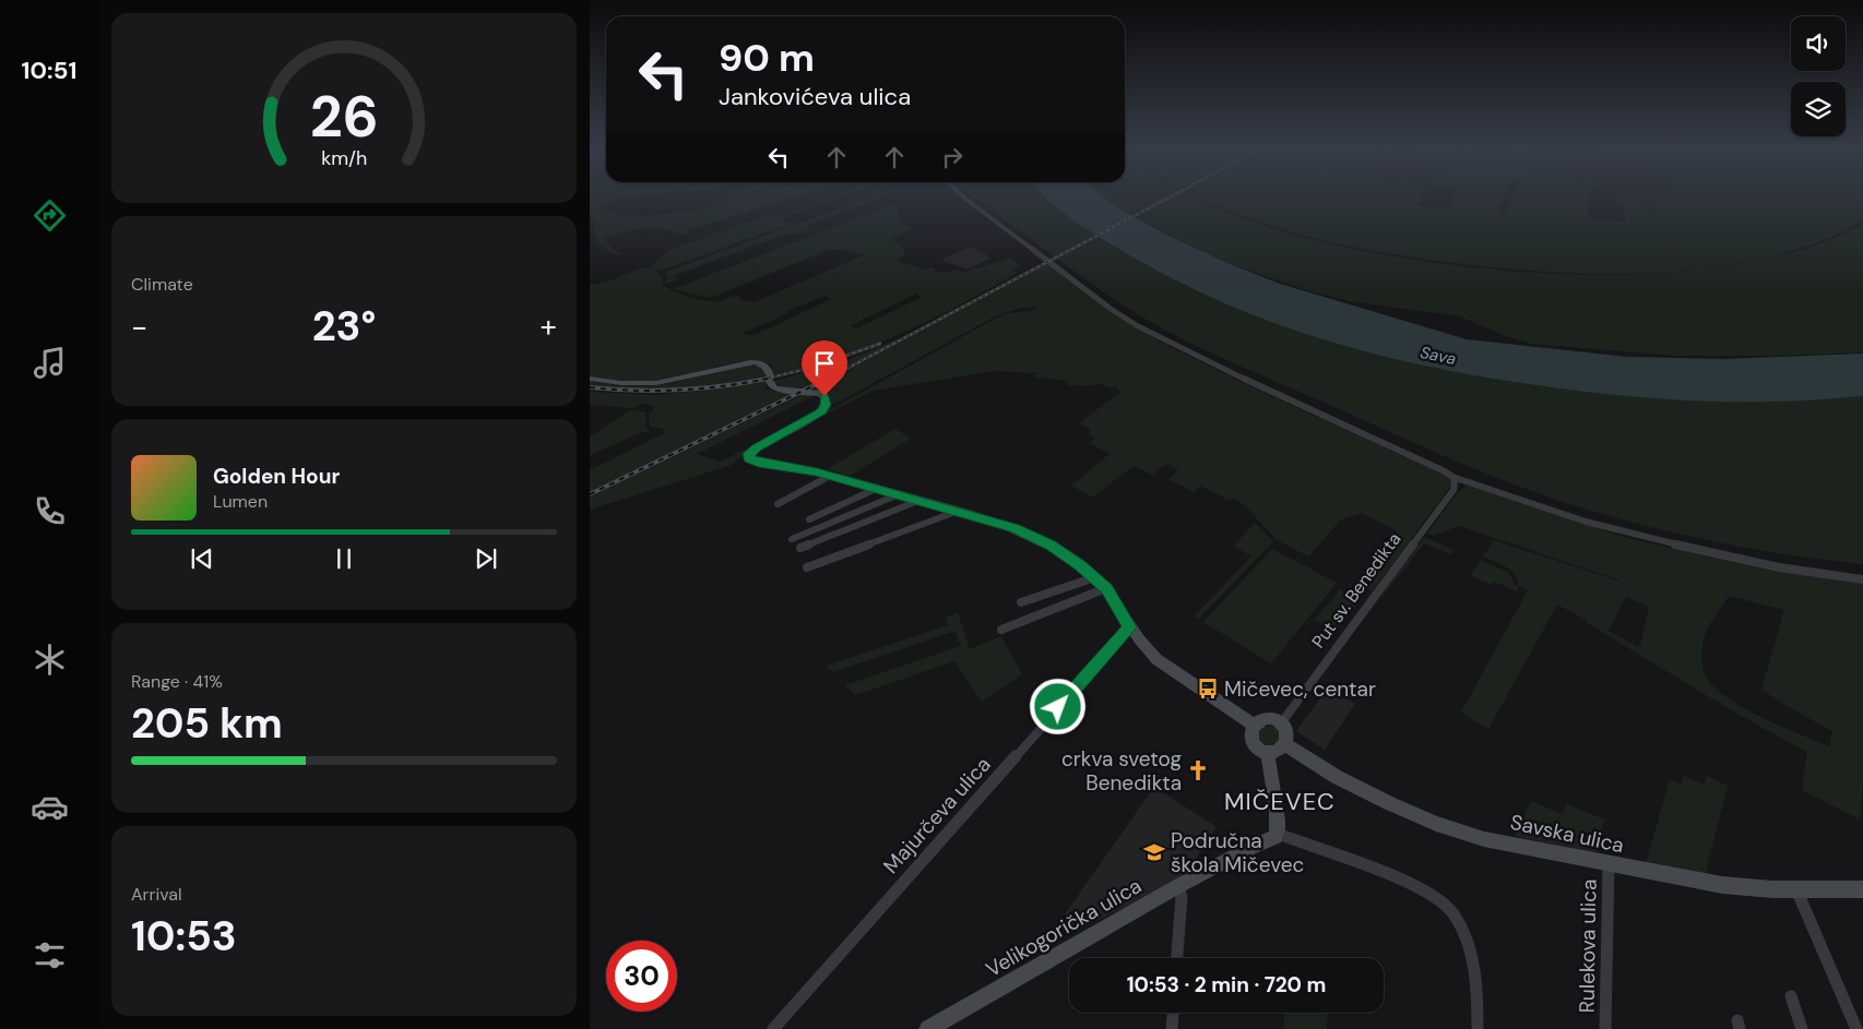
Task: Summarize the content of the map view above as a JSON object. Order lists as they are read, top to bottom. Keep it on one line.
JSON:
{"streets":{"main road":["Savska ulica","Velikogorička ulica"],"street":["Put sv. Benedikta","Majurčeva ulica","Rulekova ulica"]},"crossings":[["Put sv. Benedikta","Savska ulica"],["Savska ulica","Rulekova ulica"]],"districts":["MIČEVEC"],"water":["Sava"],"places":{"bus stop":["Mičevec, centar"],"church":["crkva svetog Benedikta"],"school or university":["Područna škola Mičevec"]},"page":{"tabs":"10:51","turn":["90 m","Jankovićeva ulica"],"tile":["Climate",["Range · 41%","205 km"],["Arrival","10:53"]],"heat":["−","23°","+"],"song":["Golden Hour","Lumen"],"limit":"30","trip":"10:53 · 2 min · 720 m","gauge":["26","km/h"]}}
